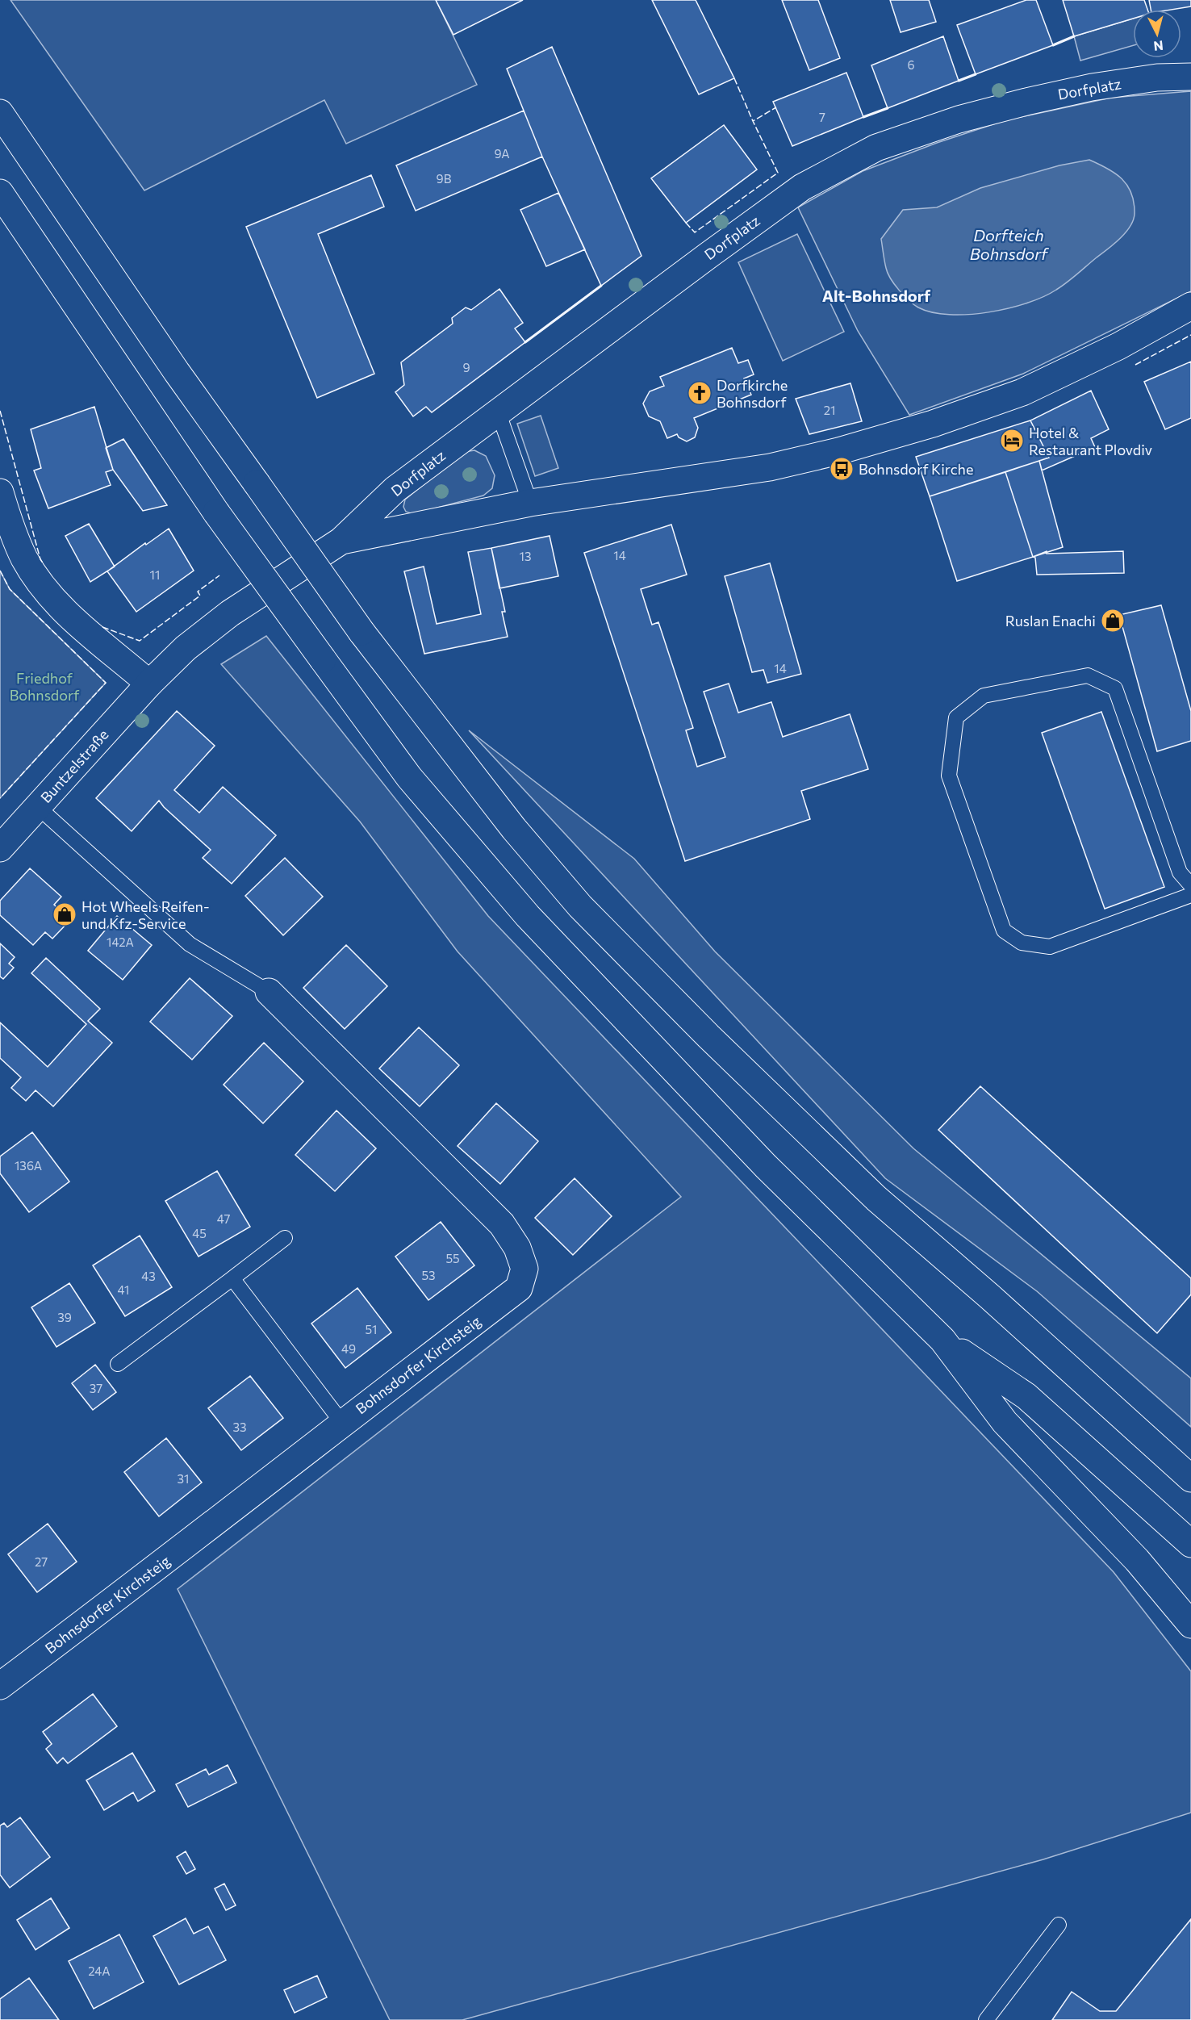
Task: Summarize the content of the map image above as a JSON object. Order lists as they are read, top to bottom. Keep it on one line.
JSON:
{"streets":{"main road":["Dorfplatz","Buntzelstraße","Bohnsdorfer Kirchsteig"]},"crossings":[["Dorfplatz","Buntzelstraße"]],"districts":["Alt-Bohnsdorf"],"water":["Dorfteich Bohnsdorf"],"parks":["Friedhof Bohnsdorf"],"places":{"church":["Dorfkirche Bohnsdorf"],"hotel":["Hotel & Restaurant Plovdiv"],"bus stop":["Bohnsdorf Kirche"],"shop":["Ruslan Enachi","Hot Wheels Reifen- und Kfz-Service"]},"house_numbers":["6","7","9A","9B","9","21","14","13","11","14","142A","136A","47","45","55","53","43","41","39","51","49","37","33","31","27","24A"],"north":"bottom"}
